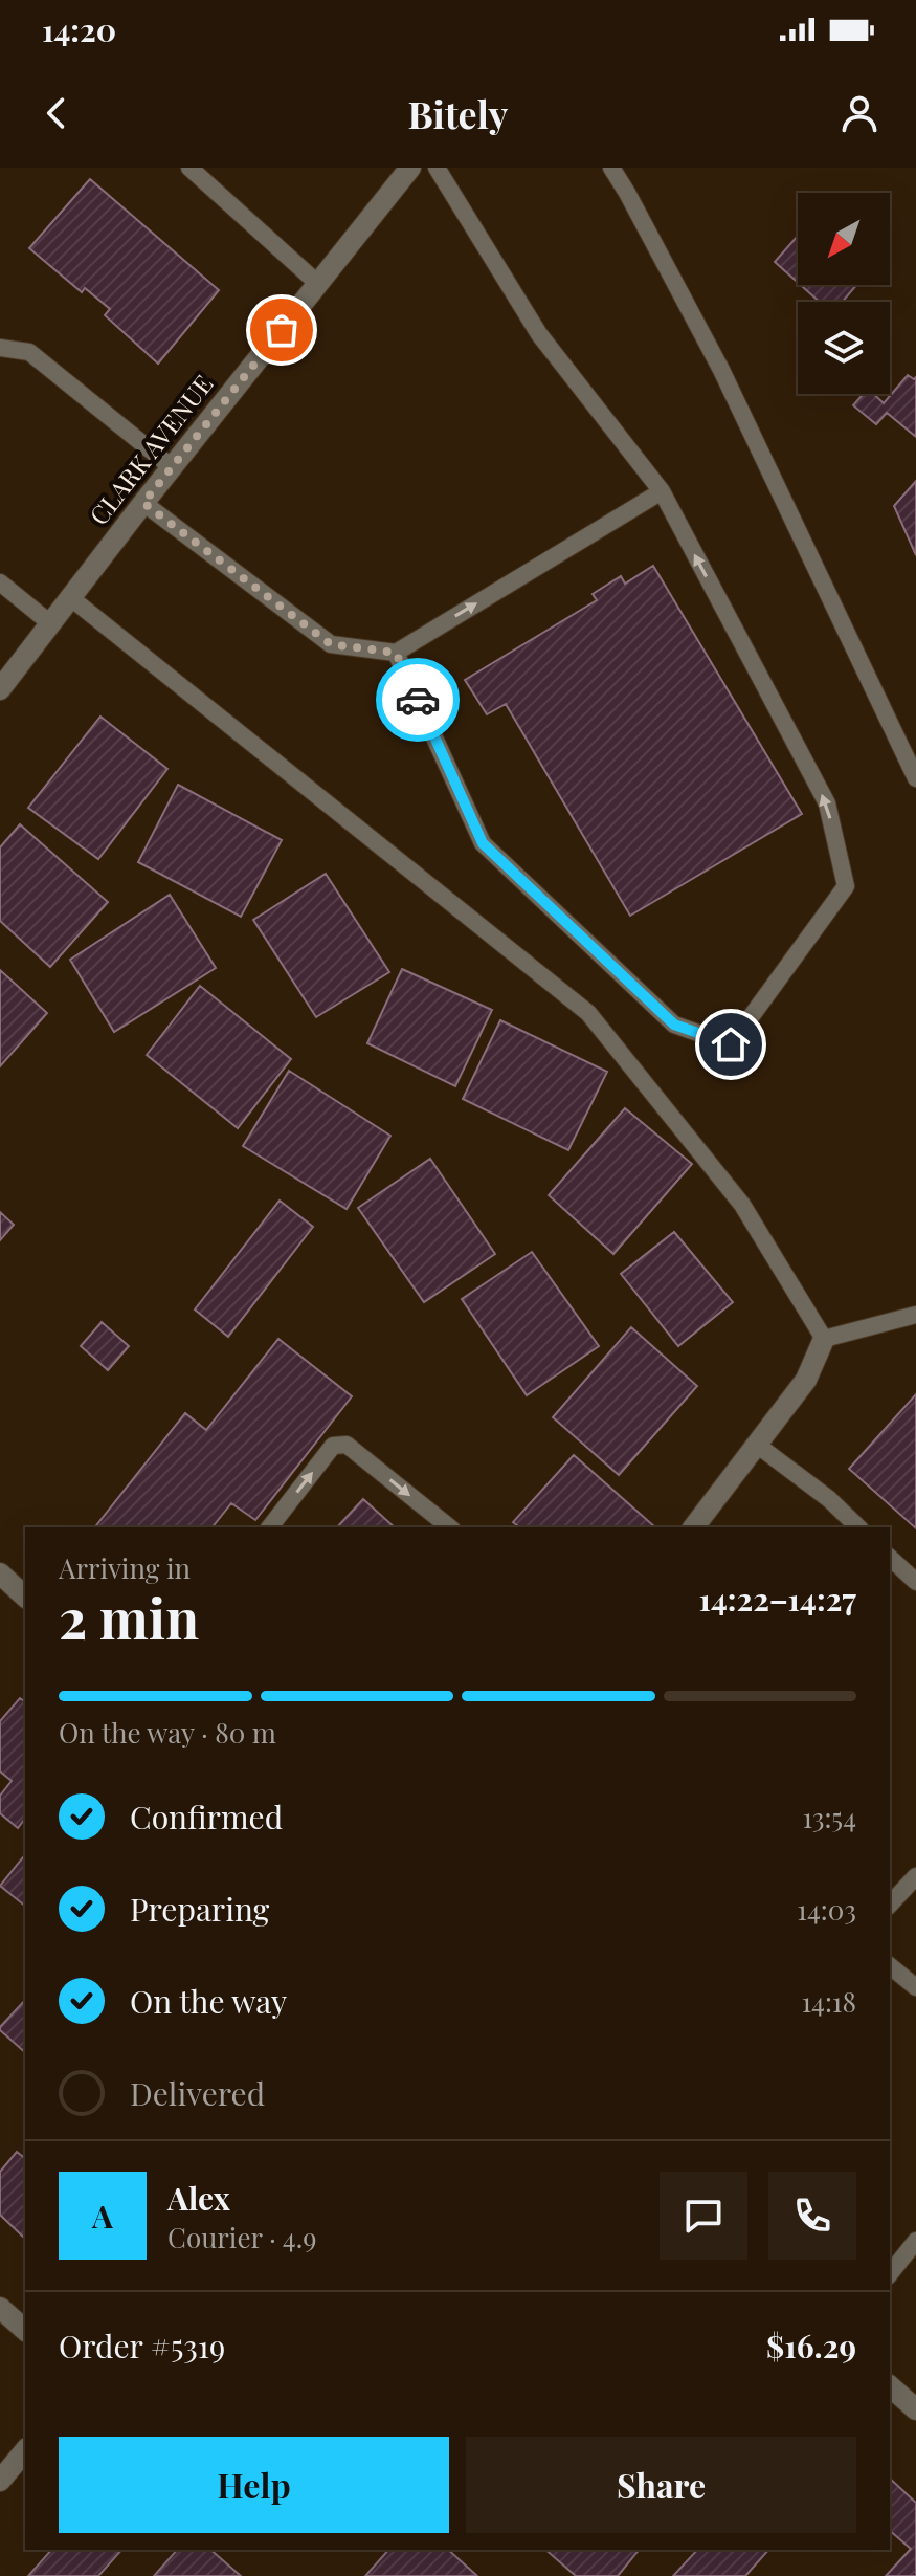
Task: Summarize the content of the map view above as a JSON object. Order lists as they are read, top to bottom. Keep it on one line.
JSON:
{"streets":{"street":["CLARK AVENUE"]},"north":"bottom left","page":{"status":"14:20","header":"Bitely","heading":["2 min","Arriving in","14:22–14:27"],"panel":["Alex","Courier · 4.9","Order #5319","$16.29"],"bar":"On the way · 80 m","list":[["Confirmed","13:54"],["Preparing","14:03"],["On the way","14:18"],"Delivered"],"round":"A","buttons":["Help","Share"]}}
